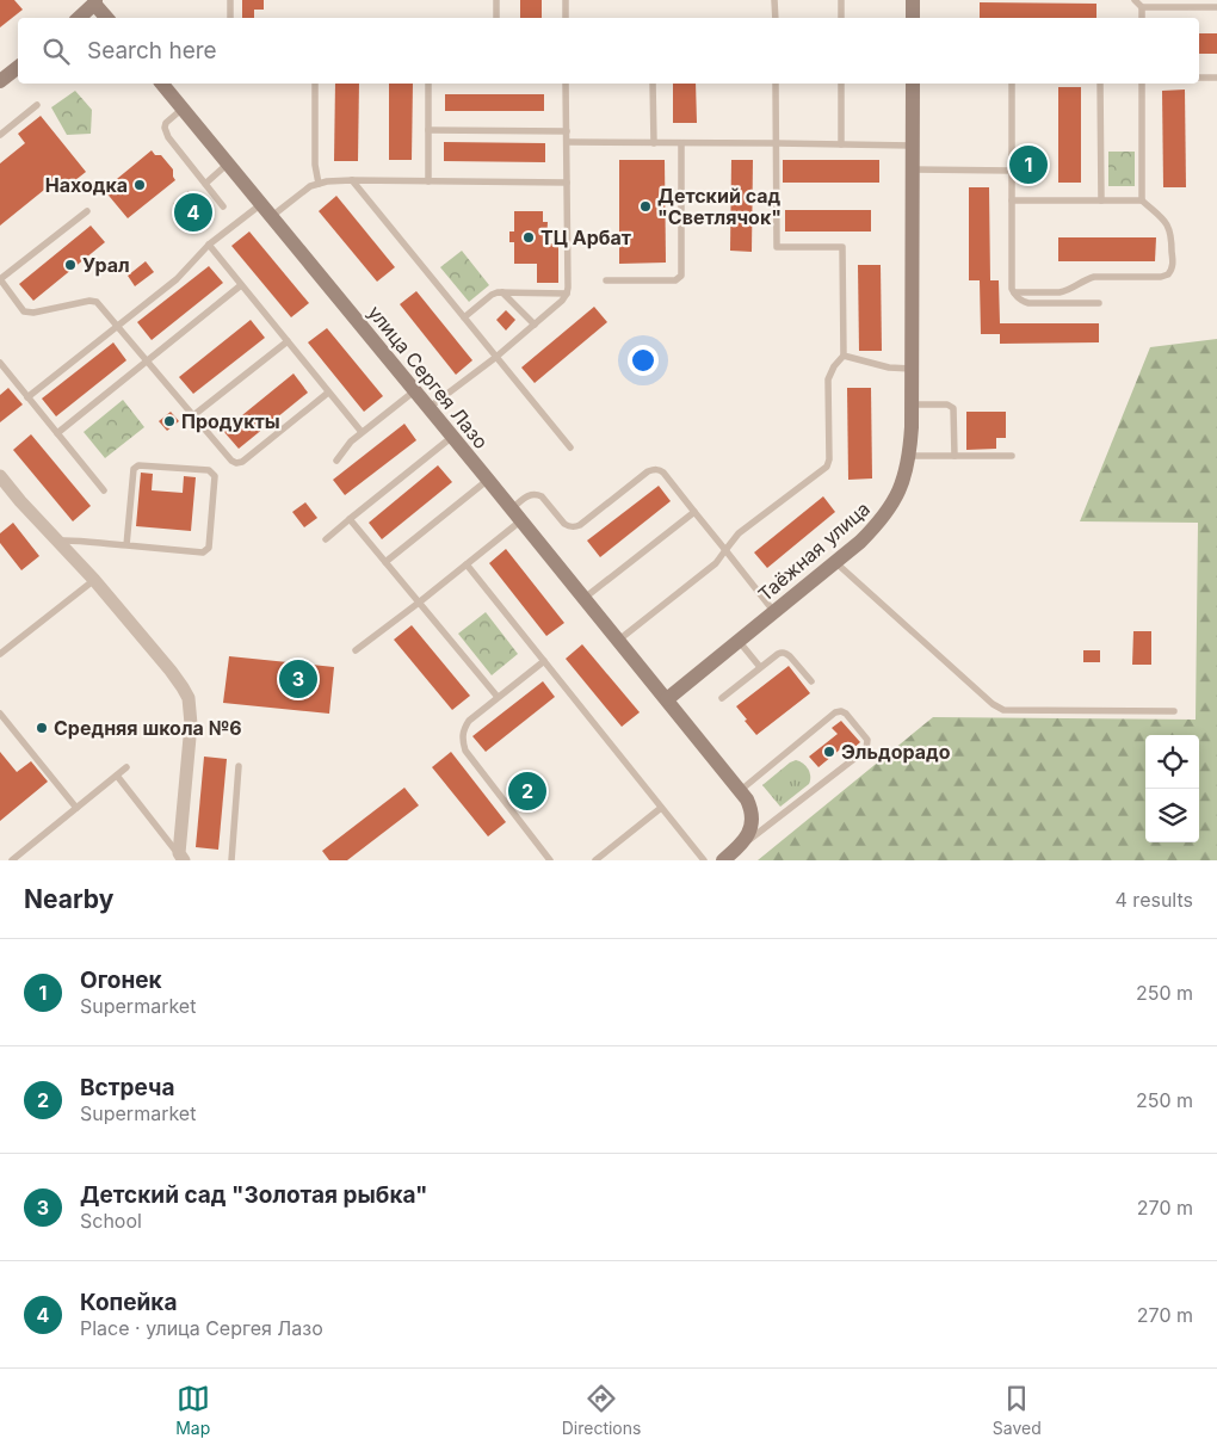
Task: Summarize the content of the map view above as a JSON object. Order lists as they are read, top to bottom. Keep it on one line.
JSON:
{"streets":{"street":["улица Сергея Лазо","Таёжная улица"]},"crossings":[["улица Сергея Лазо","Таёжная улица"]],"places":["Находка","Детский сад \"Светлячок\"","ТЦ Арбат","Урал","Продукты","Средняя школа №6","Эльдорадо"],"page":{"search":"Search here","pins":["1","4","3","2"],"heading":["Nearby","4 results"],"list":[{"mark":"1","name":"Огонек","note":"Supermarket","value":"250 m"},{"mark":"2","name":"Встреча","note":"Supermarket","value":"250 m"},{"mark":"3","name":"Детский сад \"Золотая рыбка\"","note":"School","value":"270 m"},{"mark":"4","name":"Копейка","note":"Place · улица Сергея Лазо","value":"270 m"}],"nav":["Map","Directions","Saved"]}}
